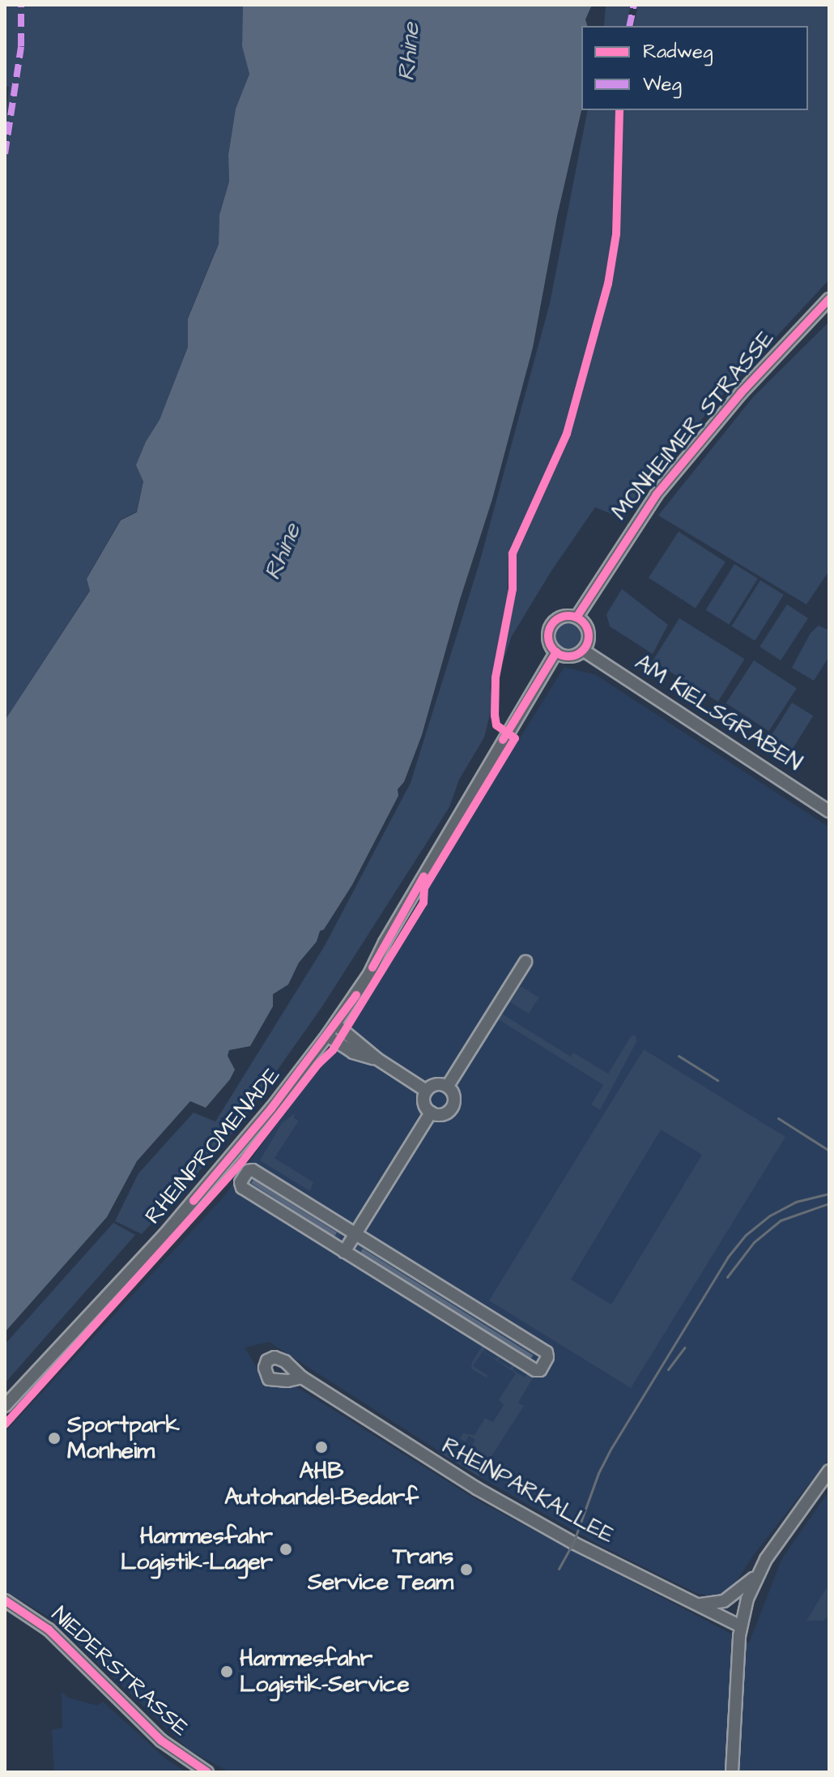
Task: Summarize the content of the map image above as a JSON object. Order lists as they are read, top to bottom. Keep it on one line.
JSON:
{"streets":{"street":["MONHEIMER STRASSE","AM KIELSGRABEN","RHEINPROMENADE","RHEINPARKALLEE","NIEDERSTRASSE"]},"crossings":[["MONHEIMER STRASSE","AM KIELSGRABEN"],["MONHEIMER STRASSE","RHEINPROMENADE"],["AM KIELSGRABEN","RHEINPROMENADE"]],"water":["Rhine"],"places":["Sportpark Monheim","AHB Autohandel-Bedarf","Hammesfahr Logistik-Lager","Trans Service Team","Hammesfahr Logistik-Service"],"legend":["Radweg","Weg"]}
